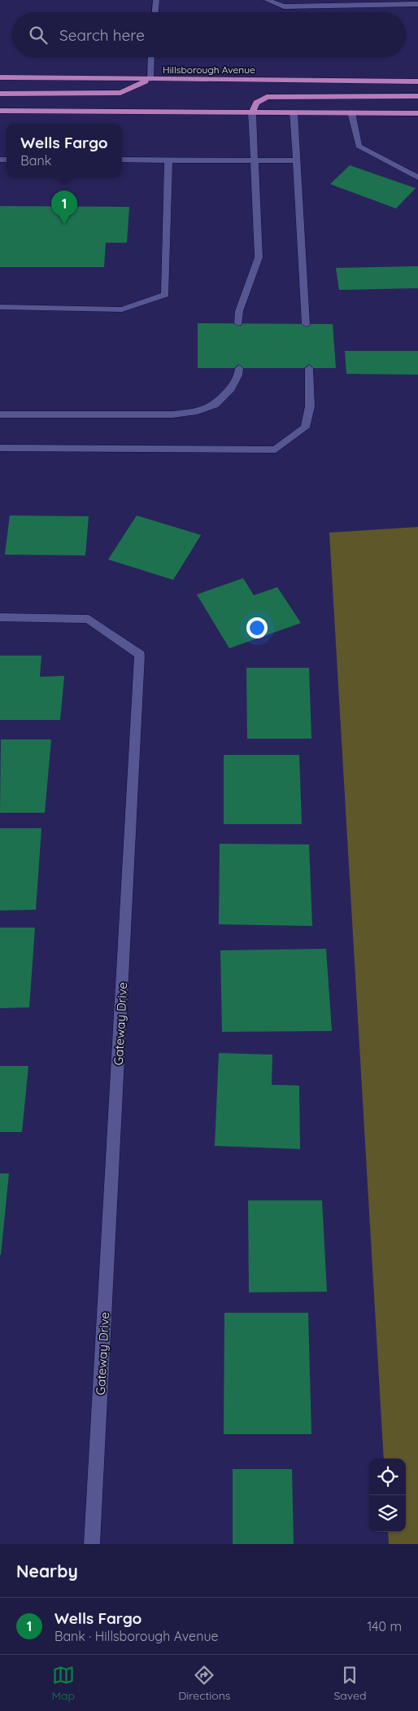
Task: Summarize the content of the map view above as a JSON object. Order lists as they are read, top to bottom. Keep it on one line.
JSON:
{"streets":{"main road":["Hillsborough Avenue"],"street":["Gateway Drive"]},"page":{"search":"Search here","popup":["Wells Fargo","Bank"],"pins":"1","heading":"Nearby","list":[{"mark":"1","name":"Wells Fargo","note":"Bank · Hillsborough Avenue","value":"140 m"}],"nav":["Map","Directions","Saved"]}}
